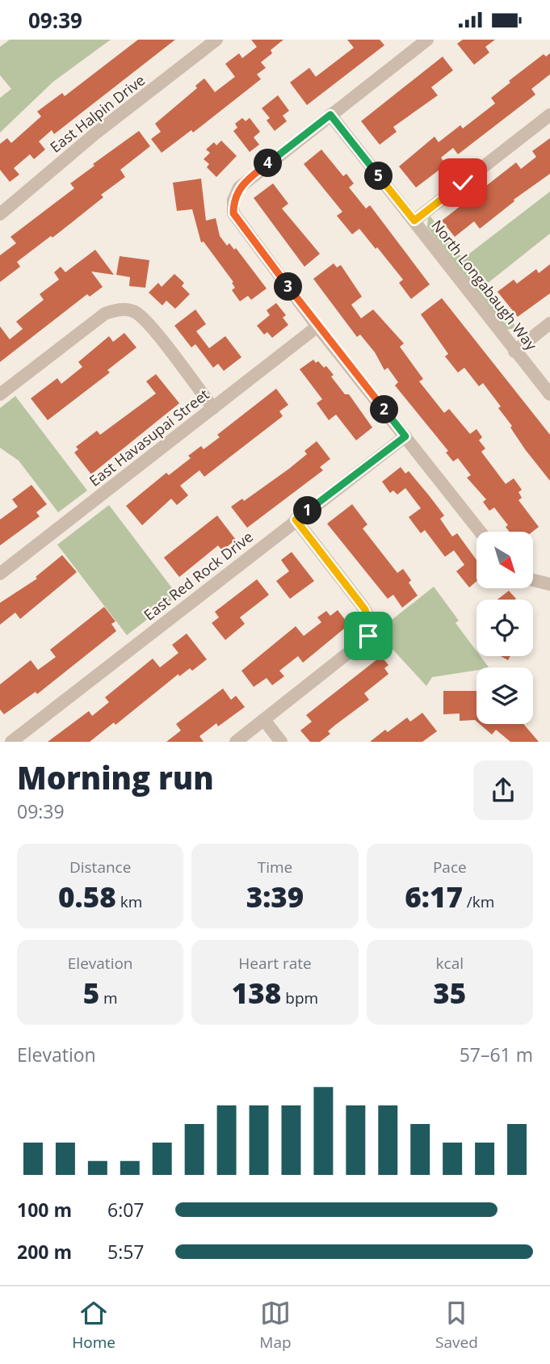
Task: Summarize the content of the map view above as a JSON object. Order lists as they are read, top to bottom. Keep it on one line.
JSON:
{"streets":{"street":["East Halpin Drive","North Longabaugh Way","East Havasupai Street","East Red Rock Drive"]},"north":"bottom right","page":{"status":"09:39","pins":["4","5","3","2","1"],"heading":["Morning run","09:39"],"stats":[["Distance","0.58 km"],["Time","3:39"],["Pace","6:17 /km"],["Elevation","5 m"],["Heart rate","138 bpm"],["kcal","35"]],"chart":["Elevation","57–61 m"],"list":[{"name":"100 m","note":"6:07"},{"name":"200 m","note":"5:57"}],"tabs":["Home","Map","Saved"]}}
